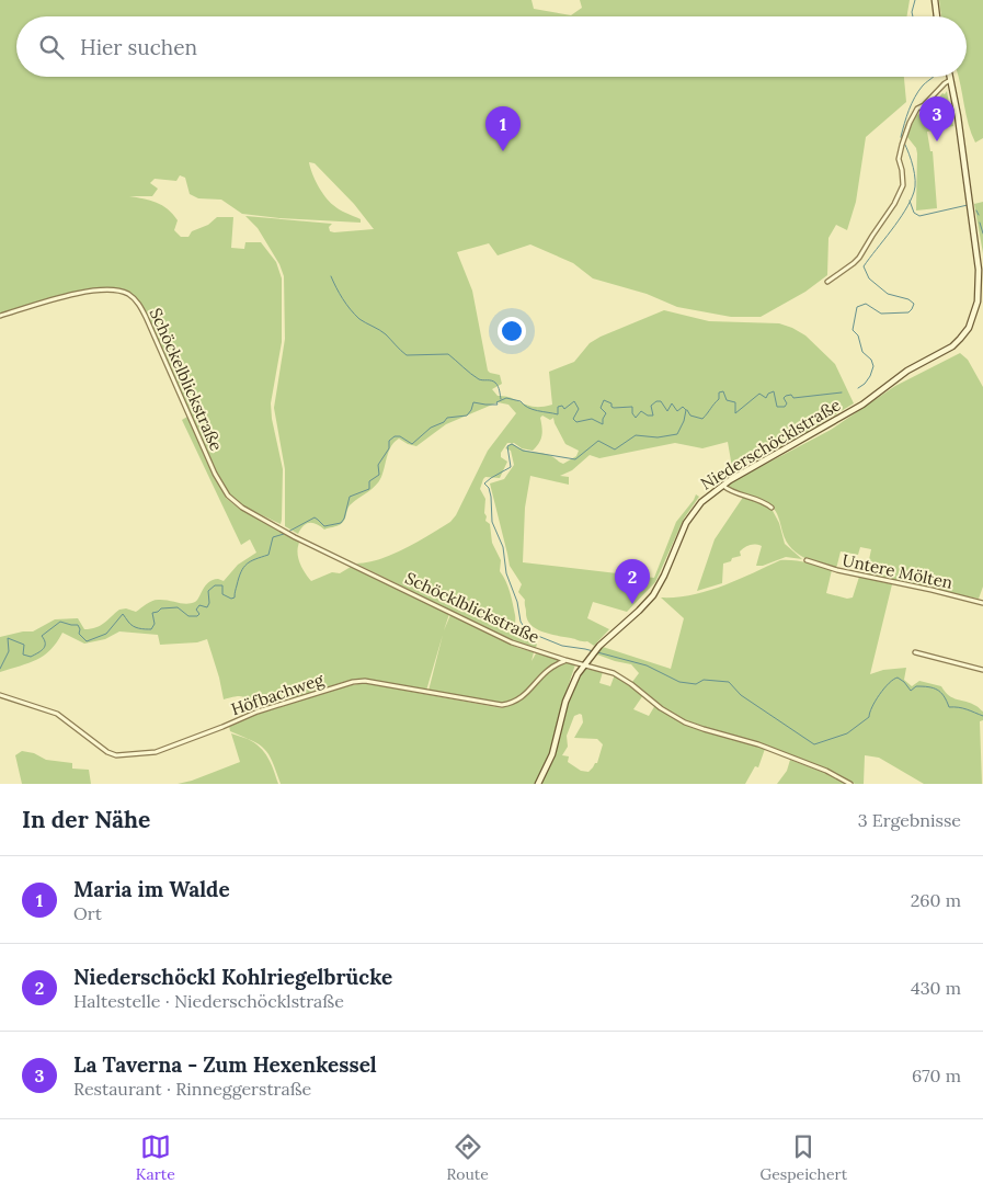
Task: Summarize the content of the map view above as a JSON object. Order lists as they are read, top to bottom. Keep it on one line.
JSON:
{"streets":{"main road":["Niederschöcklstraße"],"street":["Schöckelblickstraße","Untere Mölten","Schöcklblickstraße","Höfbachweg"]},"crossings":[["Schöckelblickstraße","Schöcklblickstraße"],["Niederschöcklstraße","Schöcklblickstraße"],["Schöcklblickstraße","Höfbachweg"]],"page":{"search":"Hier suchen","pins":["3","1","2"],"heading":["In der Nähe","3 Ergebnisse"],"list":[{"mark":"1","name":"Maria im Walde","note":"Ort","value":"260 m"},{"mark":"2","name":"Niederschöckl Kohlriegelbrücke","note":"Haltestelle · Niederschöcklstraße","value":"430 m"},{"mark":"3","name":"La Taverna - Zum Hexenkessel","note":"Restaurant · Rinneggerstraße","value":"670 m"}],"nav":["Karte","Route","Gespeichert"]}}
